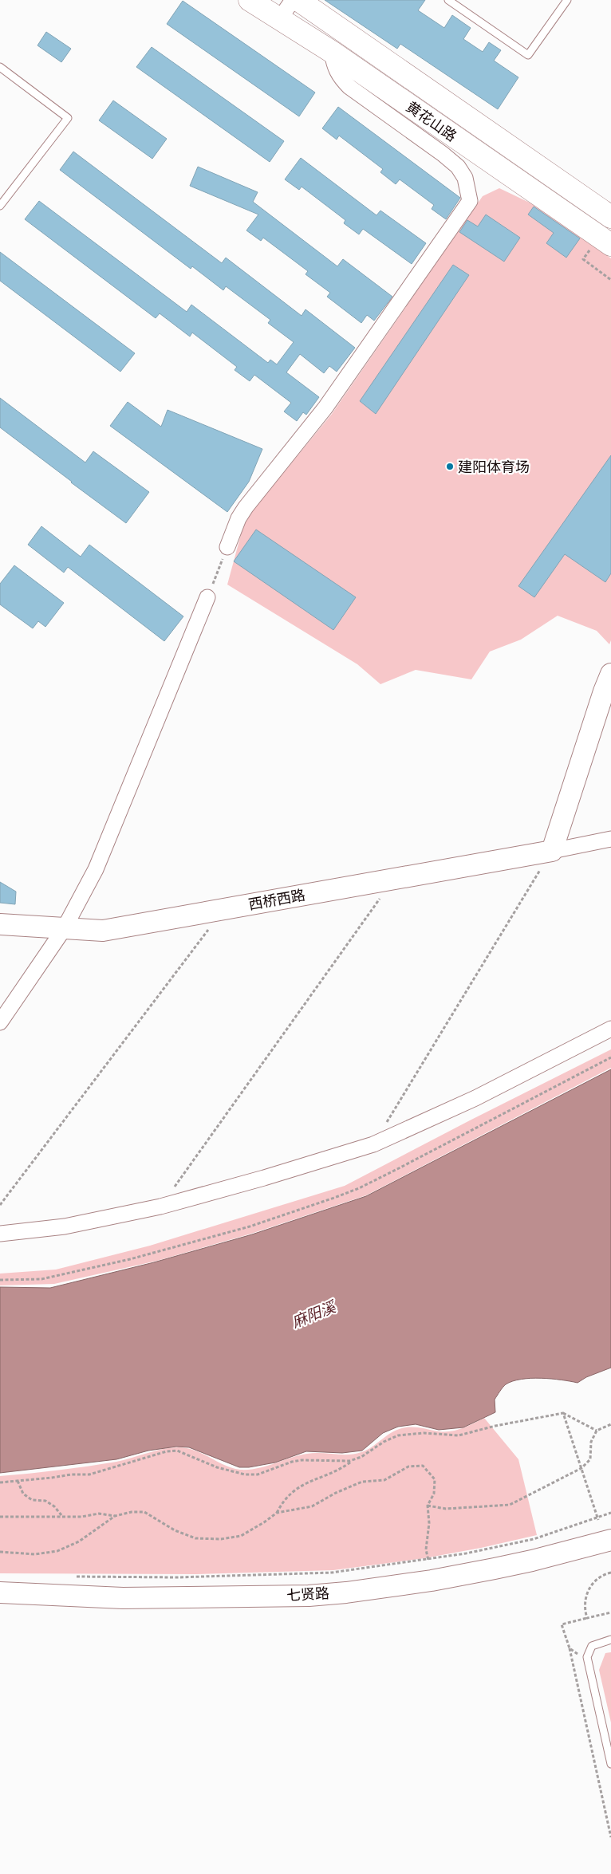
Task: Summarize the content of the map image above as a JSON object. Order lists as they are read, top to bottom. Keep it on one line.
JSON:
{"streets":{"main road":["黄花山路","西桥西路","七贤路"]},"water":["麻阳溪"],"places":["建阳体育场"]}
